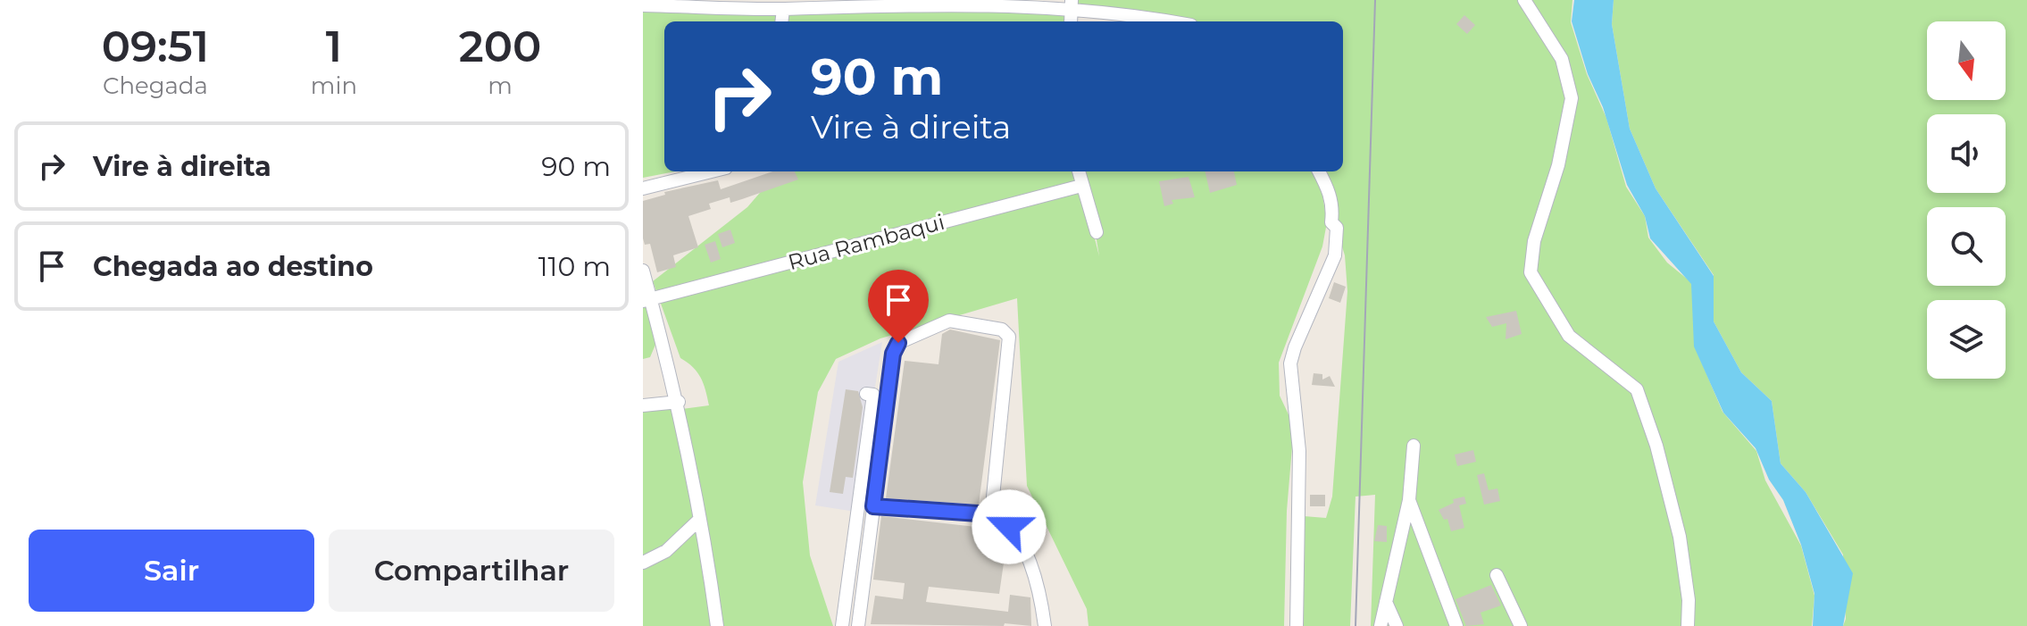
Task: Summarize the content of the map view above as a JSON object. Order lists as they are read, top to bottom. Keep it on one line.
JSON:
{"streets":{"street":["Rua Rambaqui"]},"north":"bottom","page":{"eta":["09:51","Chegada","1","min","200","m"],"turn":["90 m","Vire à direita"],"list":[{"name":"Vire à direita","value":"90 m"},{"name":"Chegada ao destino","value":"110 m"}],"buttons":["Sair","Compartilhar"]}}
